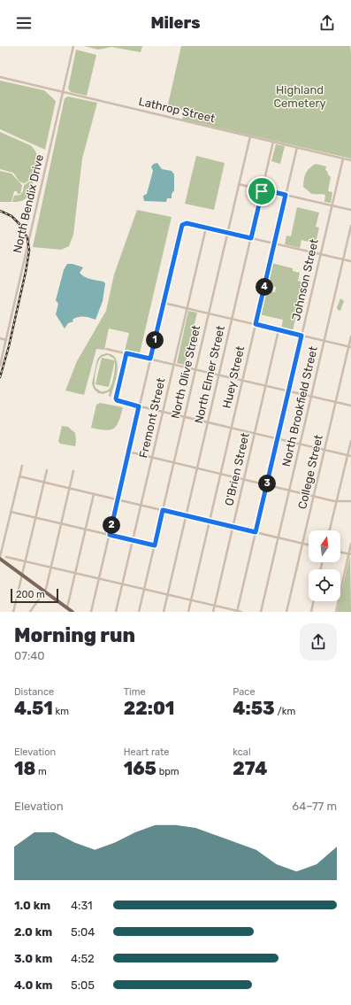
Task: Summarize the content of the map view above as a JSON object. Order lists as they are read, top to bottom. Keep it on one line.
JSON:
{"streets":{"street":["Lathrop Street","North Bendix Drive","Johnson Street","North Olive Street","North Elmer Street","Huey Street","North Brookfield Street","Fremont Street","O'Brien Street","College Street"]},"crossings":[["Lathrop Street","North Bendix Drive"],["Lathrop Street","Johnson Street"],["Lathrop Street","North Olive Street"],["Lathrop Street","North Elmer Street"],["Lathrop Street","Huey Street"]],"parks":["Highland Cemetery"],"scale_bar":"200 m","north":"top","page":{"header":"Milers","pins":["4","1","3","2"],"scale":"200 m","heading":["Morning run","07:40"],"stats":[["Distance","4.51 km"],["Time","22:01"],["Pace","4:53 /km"],["Elevation","18 m"],["Heart rate","165 bpm"],["kcal","274"]],"chart":["Elevation","64–77 m"],"list":[{"name":"1.0 km","note":"4:31"},{"name":"2.0 km","note":"5:04"},{"name":"3.0 km","note":"4:52"},{"name":"4.0 km","note":"5:05"}]}}
